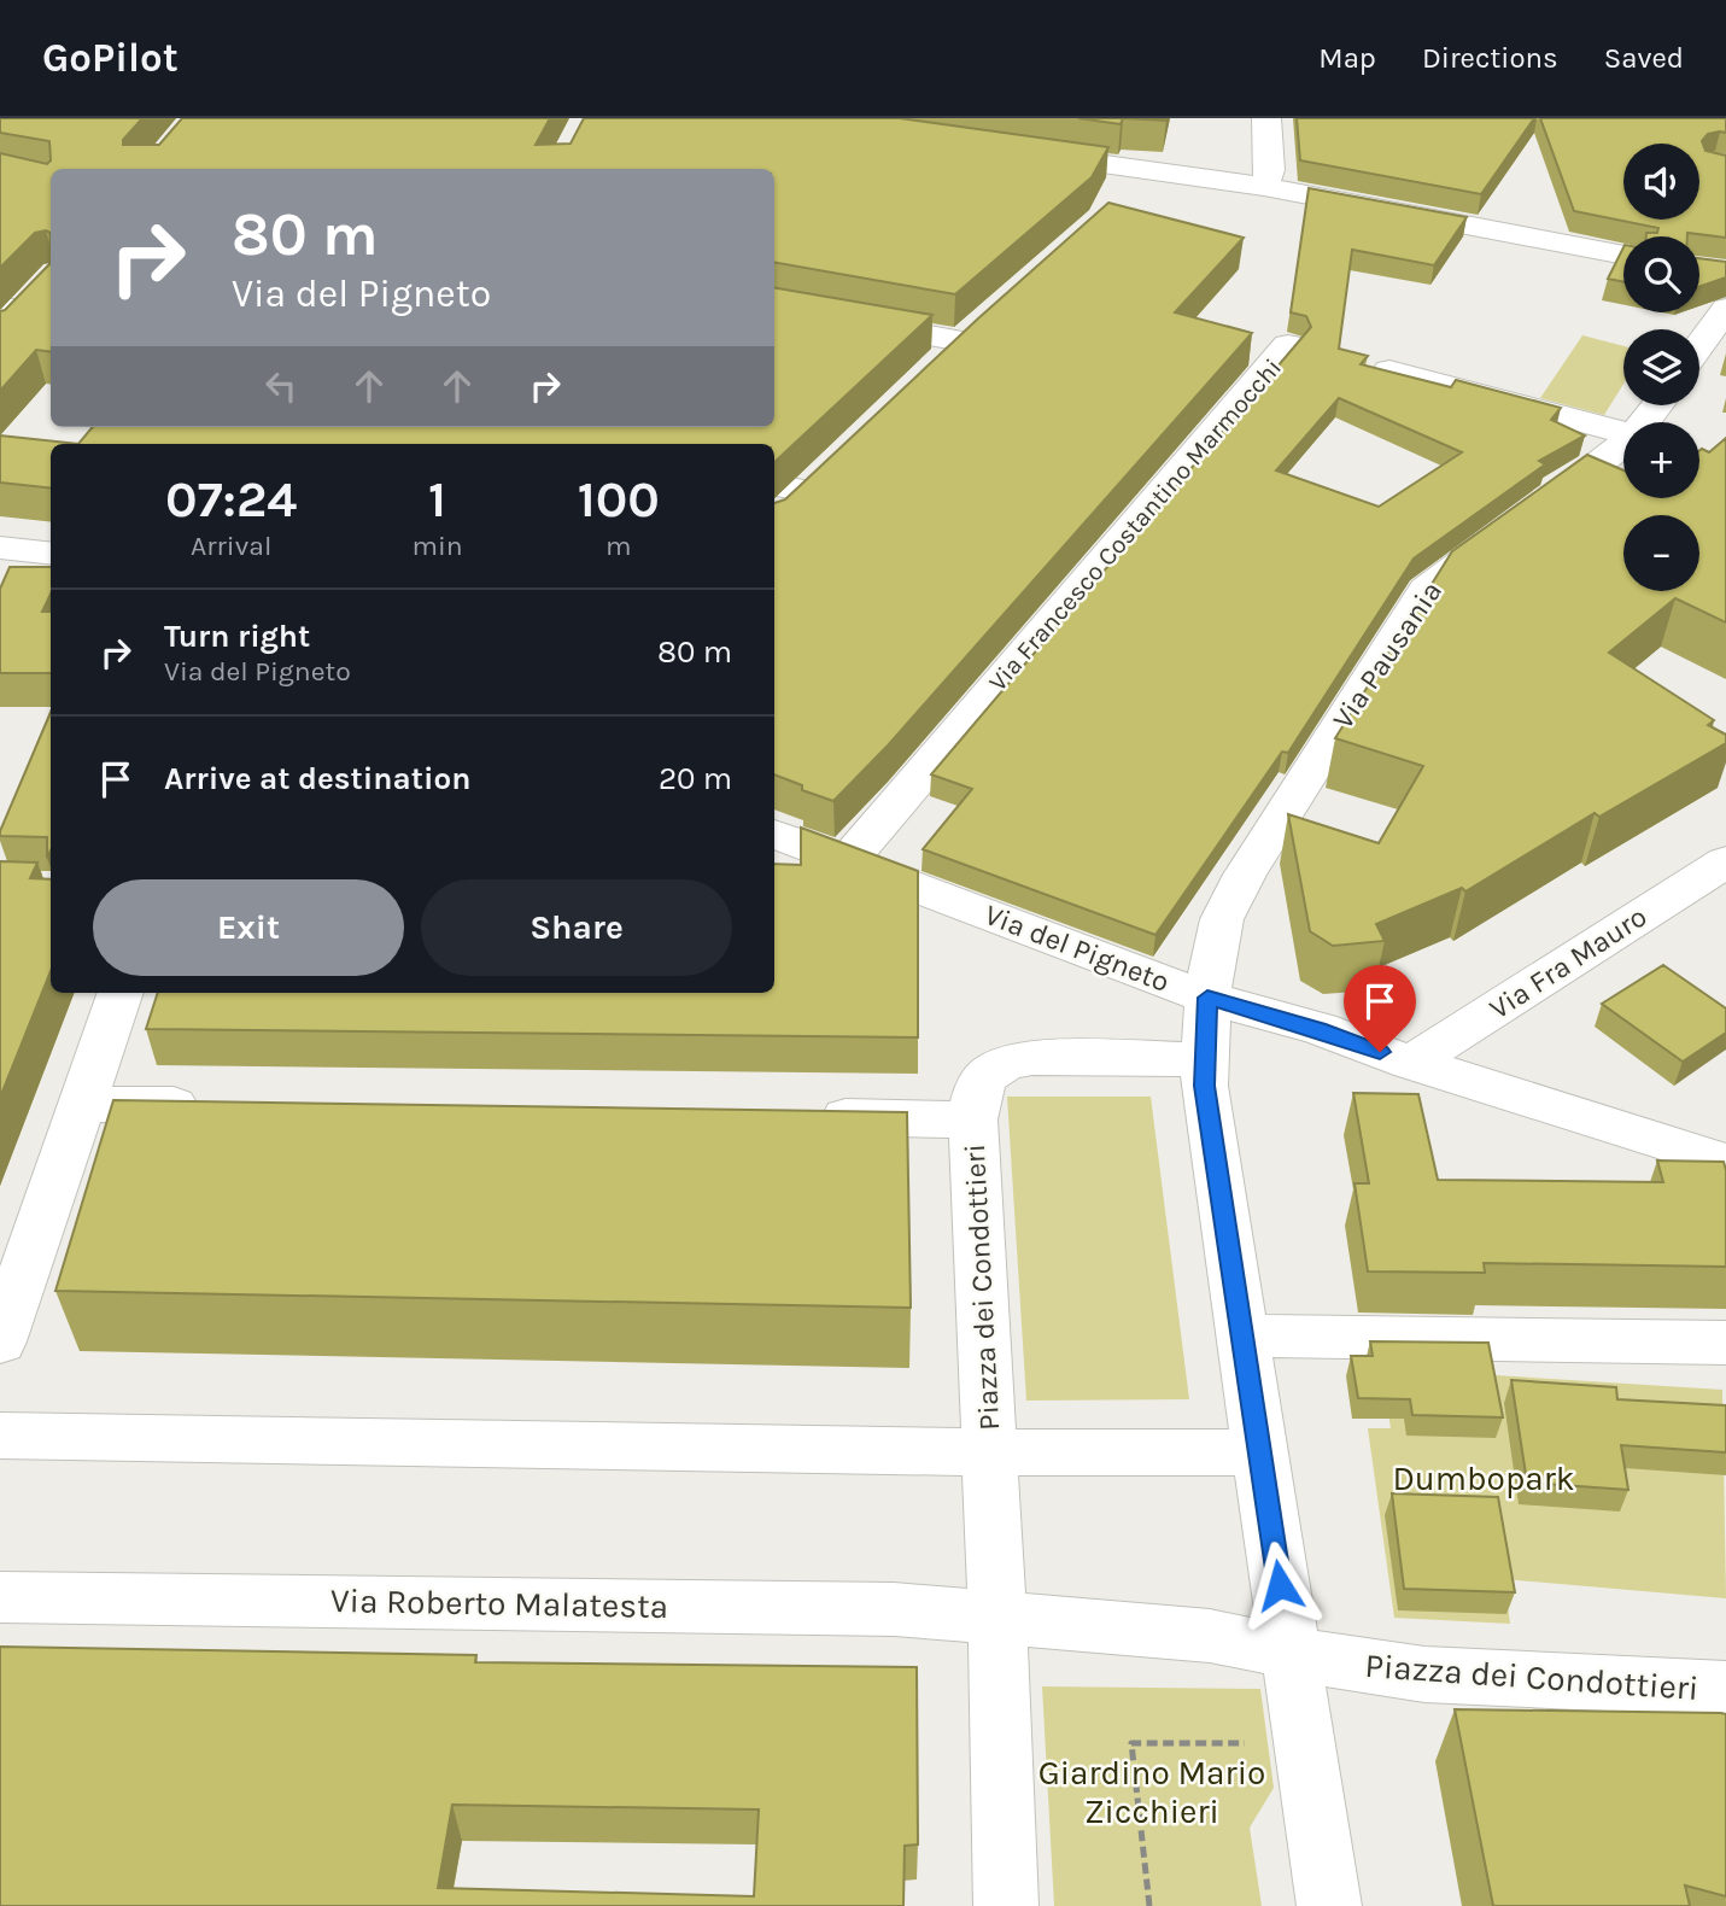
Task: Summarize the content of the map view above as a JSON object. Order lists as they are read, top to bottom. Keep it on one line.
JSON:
{"streets":{"street":["Via Francesco Costantino Marmocchi","Via Pausania","Via del Pigneto","Via Fra Mauro","Piazza dei Condottieri","Via Roberto Malatesta"]},"crossings":[["Via Francesco Costantino Marmocchi","Via del Pigneto"],["Via Pausania","Via del Pigneto"],["Via del Pigneto","Via Fra Mauro"],["Piazza dei Condottieri","Via Roberto Malatesta"]],"parks":["Dumbopark","Giardino Mario Zicchieri"],"page":{"header":"GoPilot","nav":["Map","Directions","Saved"],"map_buttons":["+","−"],"turn":["80 m","Via del Pigneto"],"eta":["07:24","Arrival","1","min","100","m"],"list":[{"name":"Turn right","note":"Via del Pigneto","value":"80 m"},{"name":"Arrive at destination","value":"20 m"}],"buttons":["Exit","Share"]}}
